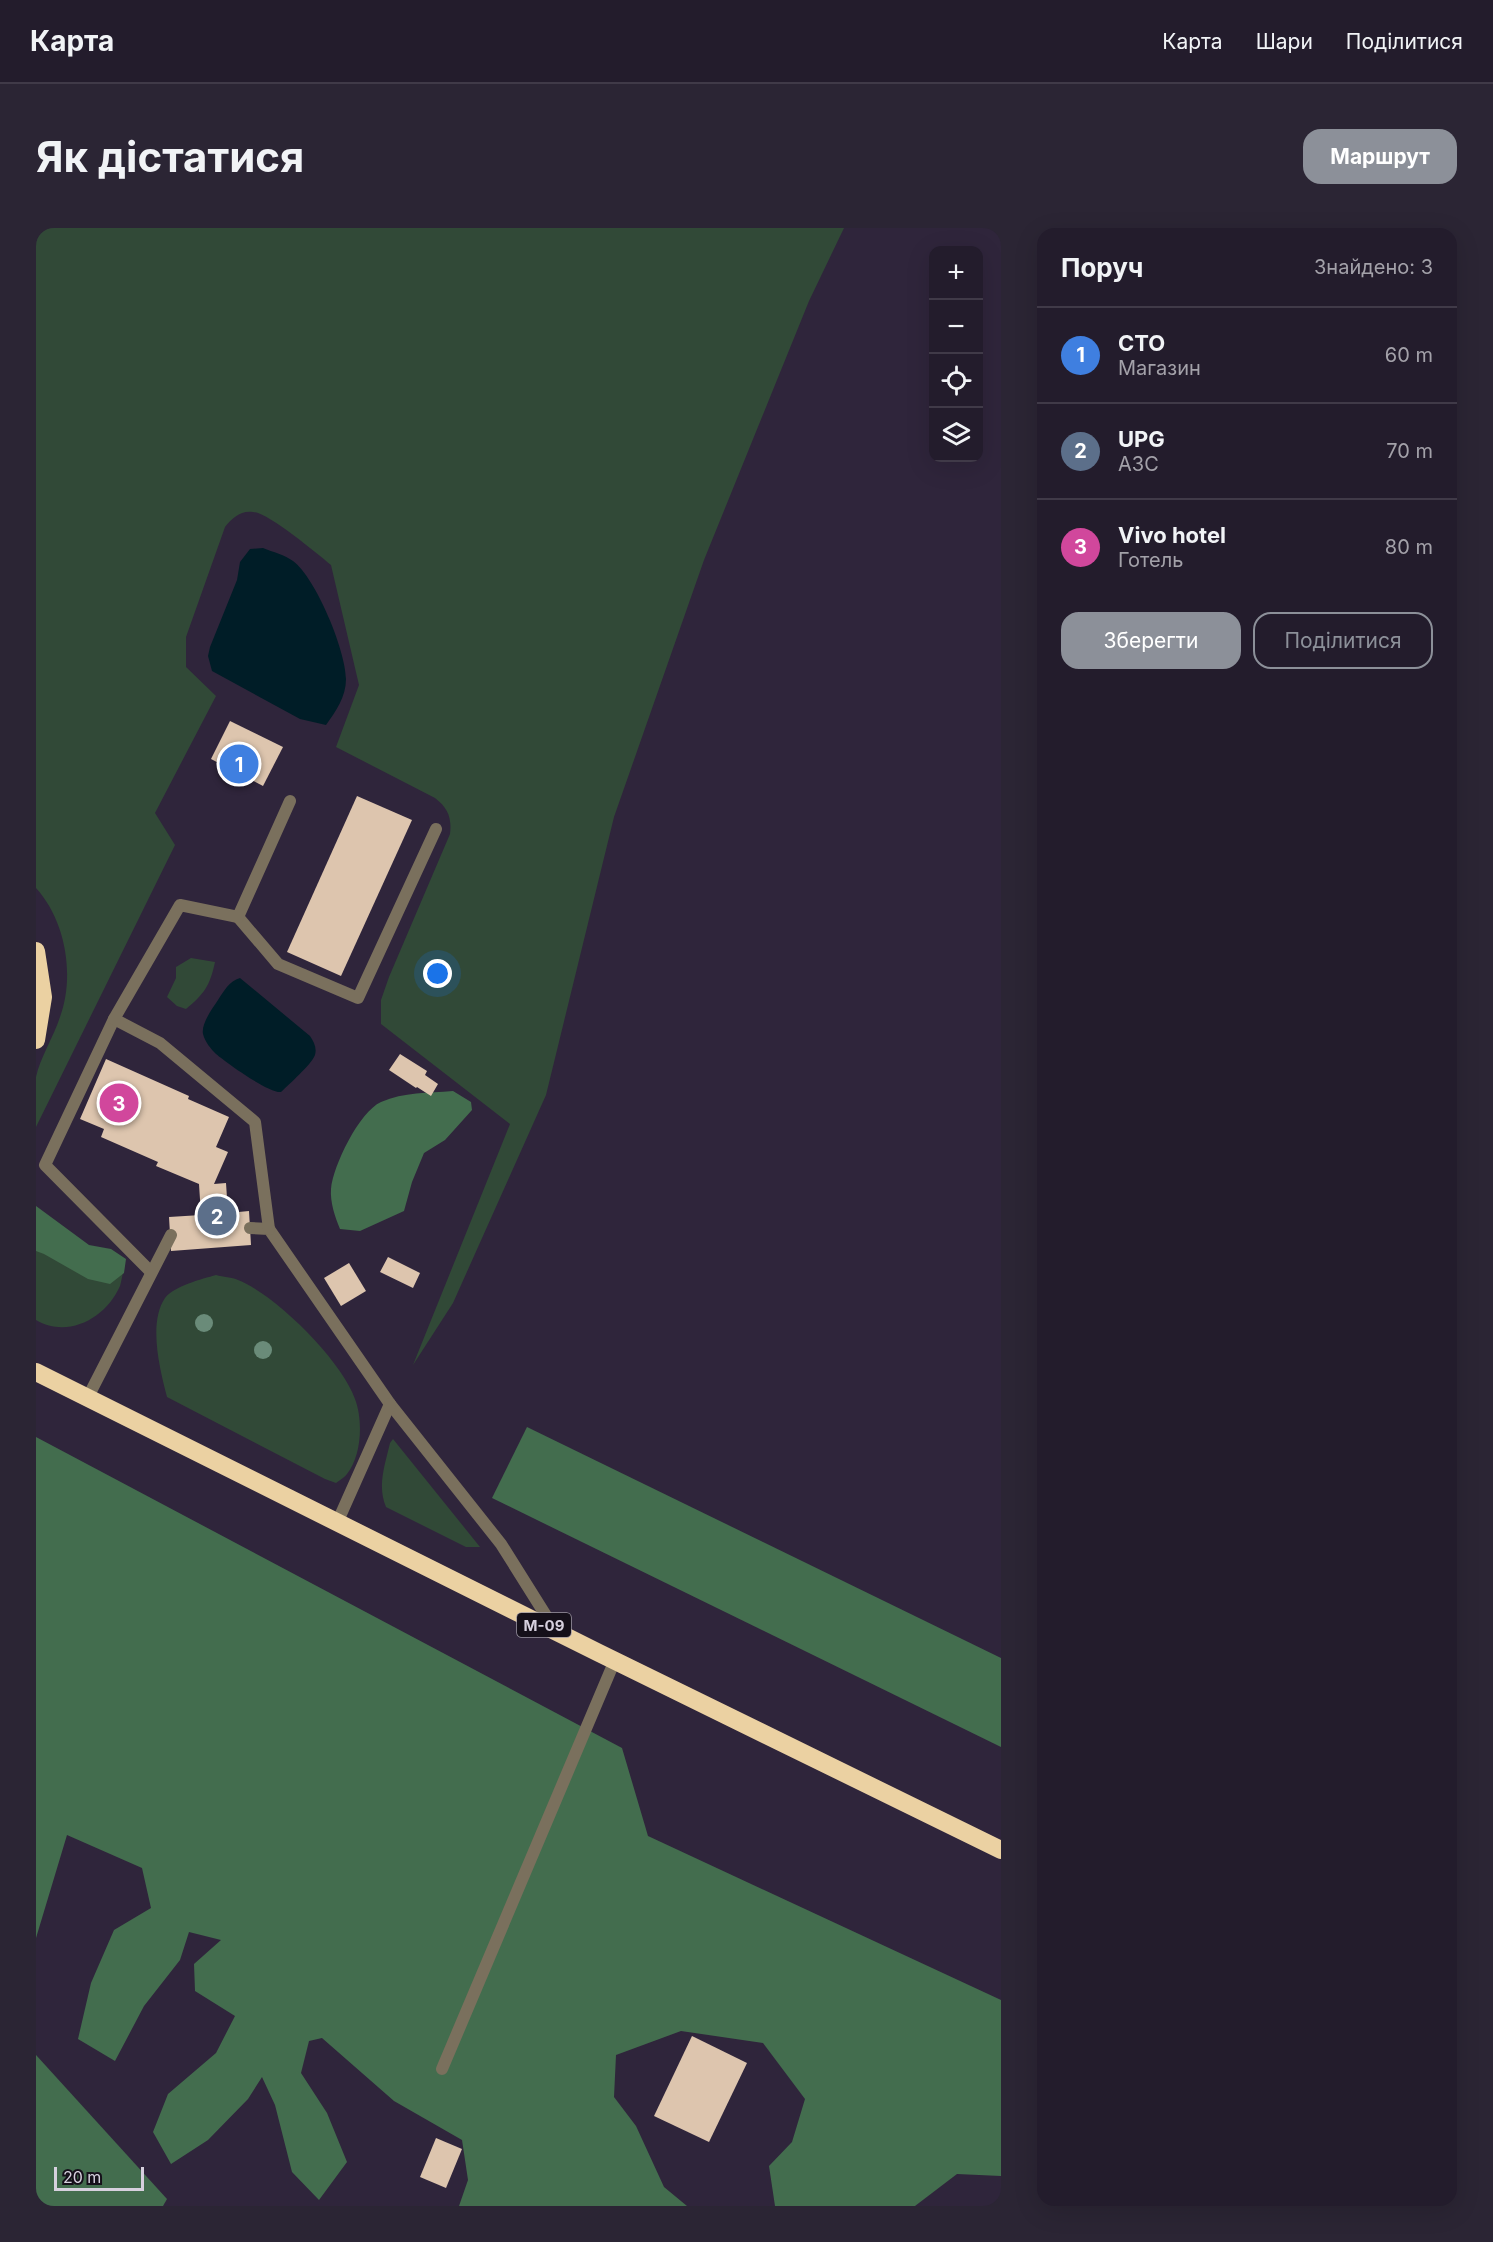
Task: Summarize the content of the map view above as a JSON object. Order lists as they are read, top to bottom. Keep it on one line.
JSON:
{"streets":{"highway":["М-09"]},"scale_bar":"20 m","page":{"header":"Карта","nav":["Карта","Шари","Поділитися"],"buttons":["Маршрут",["Зберегти","Поділитися"]],"title":"Як дістатися","heading":["Поруч","Знайдено: 3"],"map_buttons":["+","−"],"list":[{"mark":"1","name":"СТО","note":"Магазин","value":"60 m"},{"mark":"2","name":"UPG","note":"АЗС","value":"70 m"},{"mark":"3","name":"Vivo hotel","note":"Готель","value":"80 m"}],"pins":["1","3","2"],"scale":"20 m"}}
